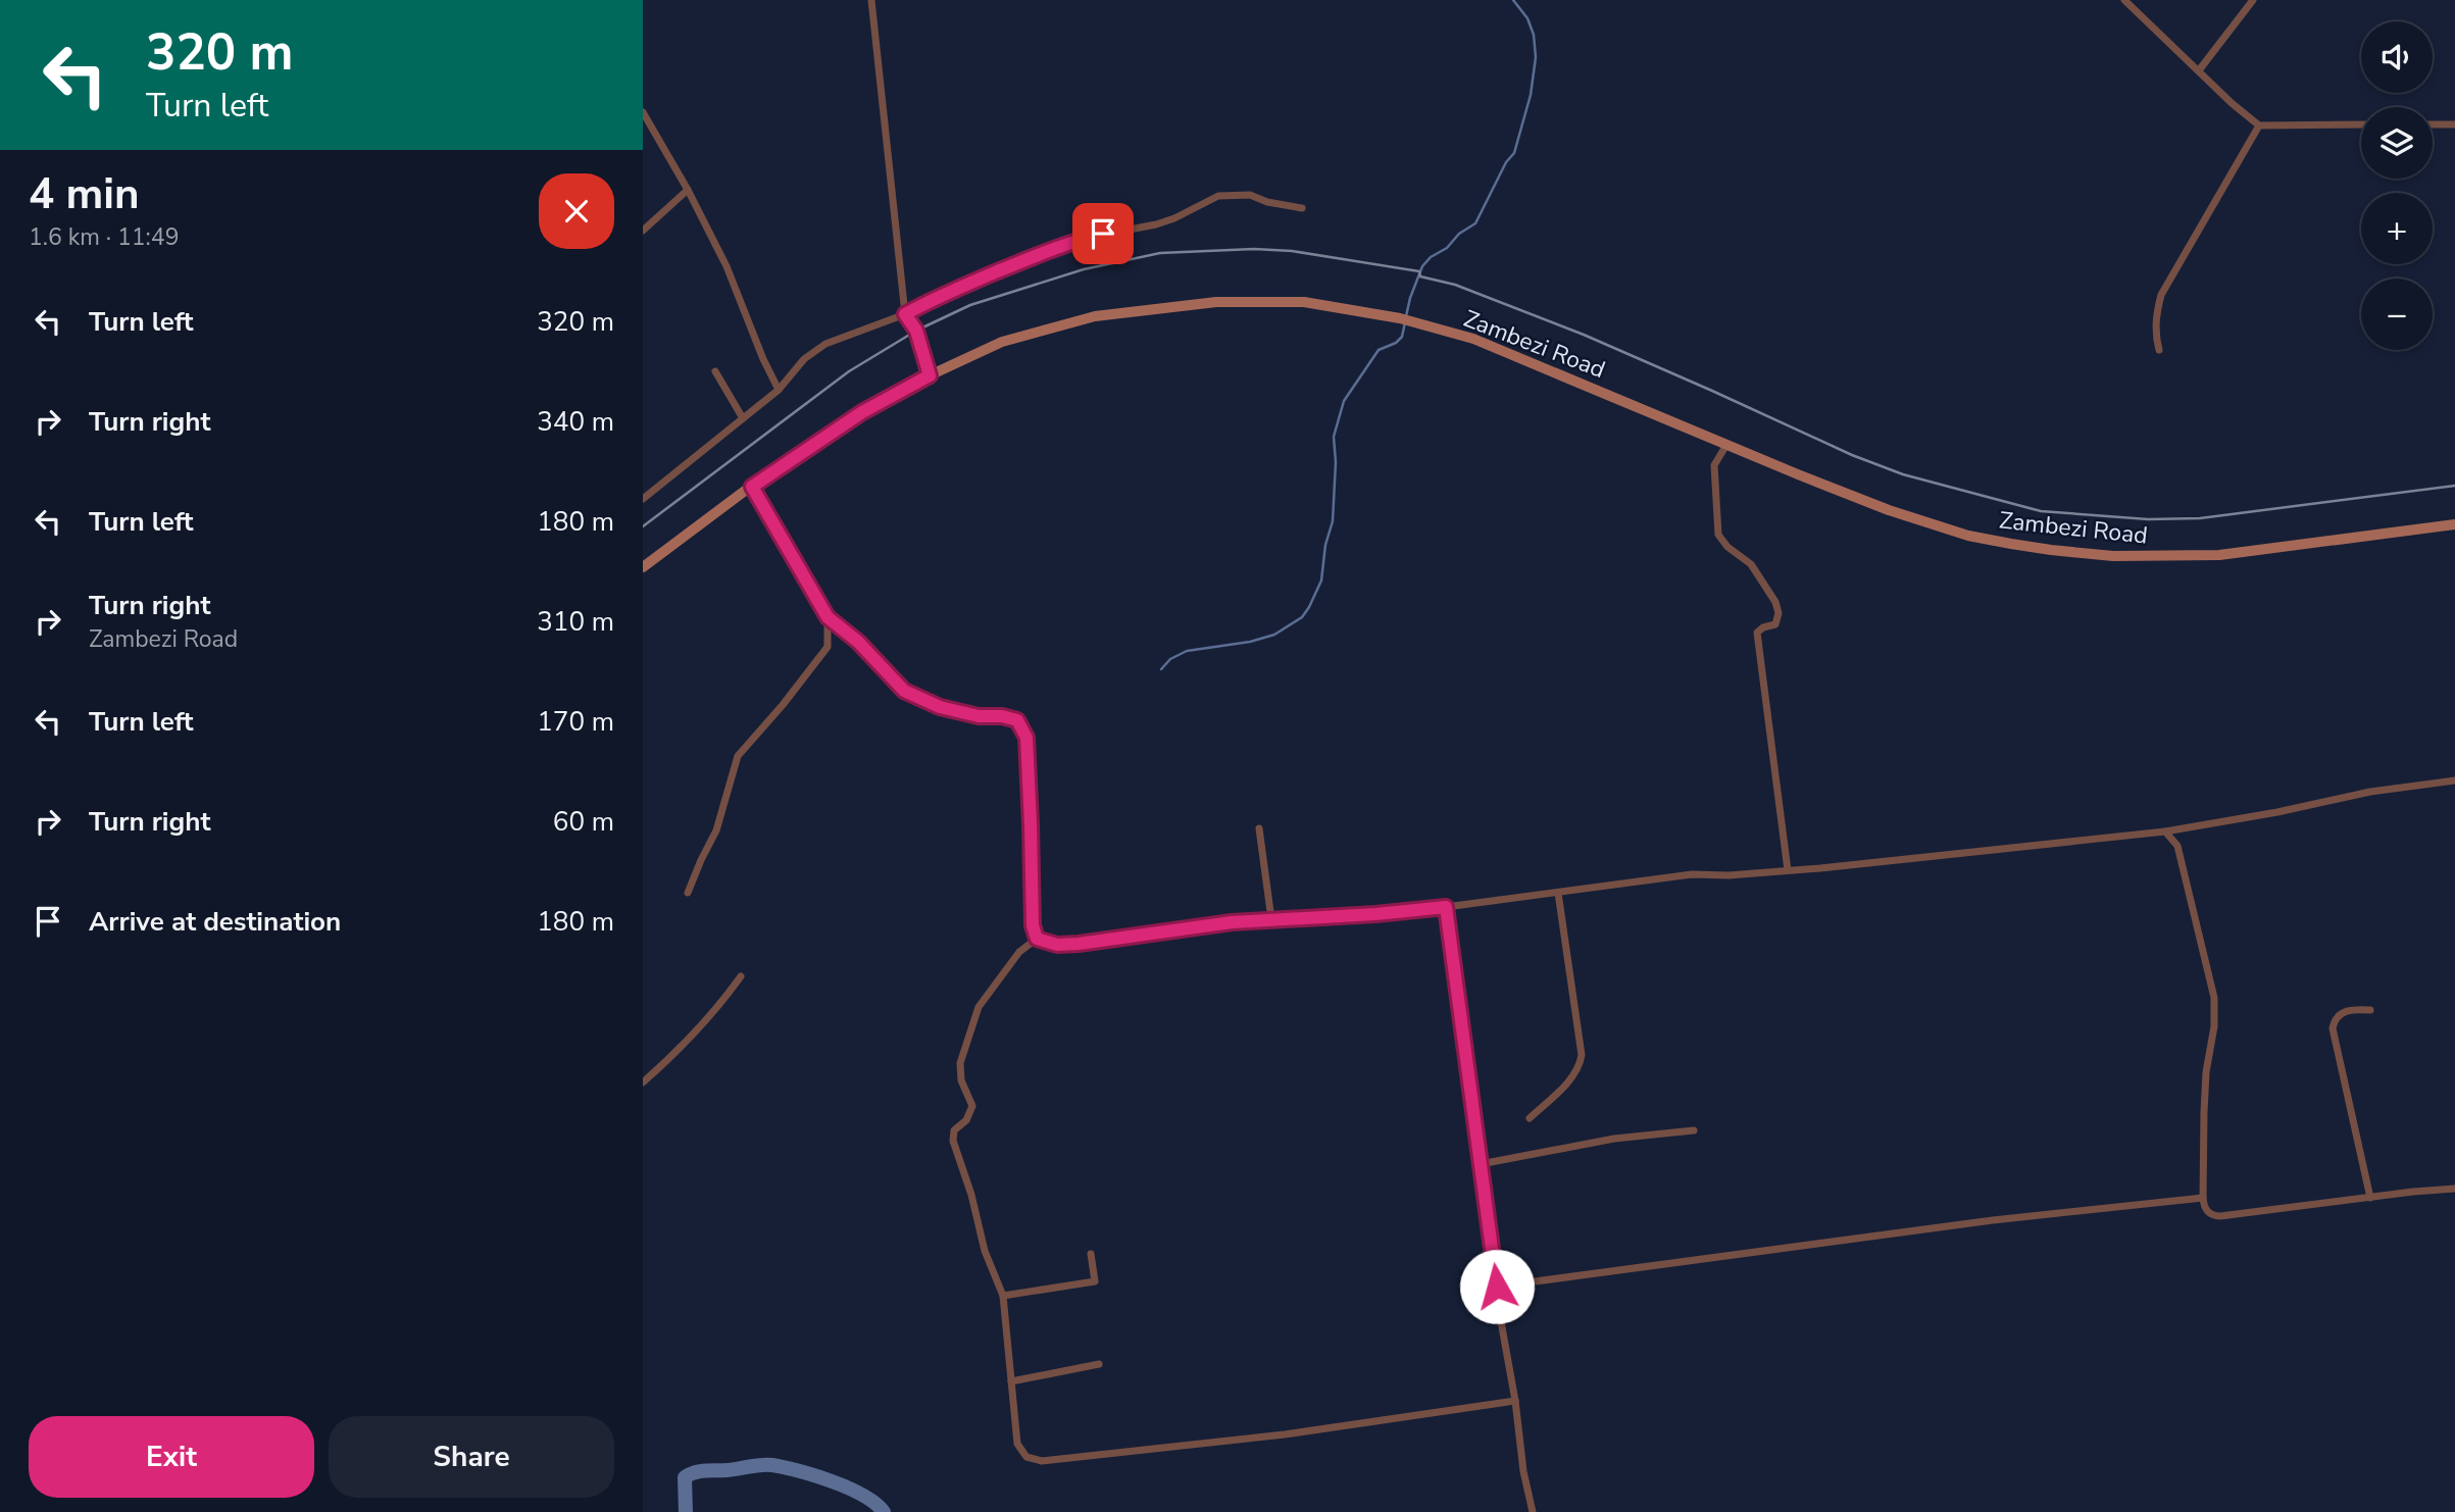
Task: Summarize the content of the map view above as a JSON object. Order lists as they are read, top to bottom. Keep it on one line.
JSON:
{"streets":{"main road":["Zambezi Road"]},"page":{"turn":["320 m","Turn left"],"map_buttons":["+","−"],"heading":["4 min","1.6 km · 11:49"],"list":[{"name":"Turn left","value":"320 m"},{"name":"Turn right","value":"340 m"},{"name":"Turn left","value":"180 m"},{"name":"Turn right","note":"Zambezi Road","value":"310 m"},{"name":"Turn left","value":"170 m"},{"name":"Turn right","value":"60 m"},{"name":"Arrive at destination","value":"180 m"}],"buttons":["Exit","Share"]}}
